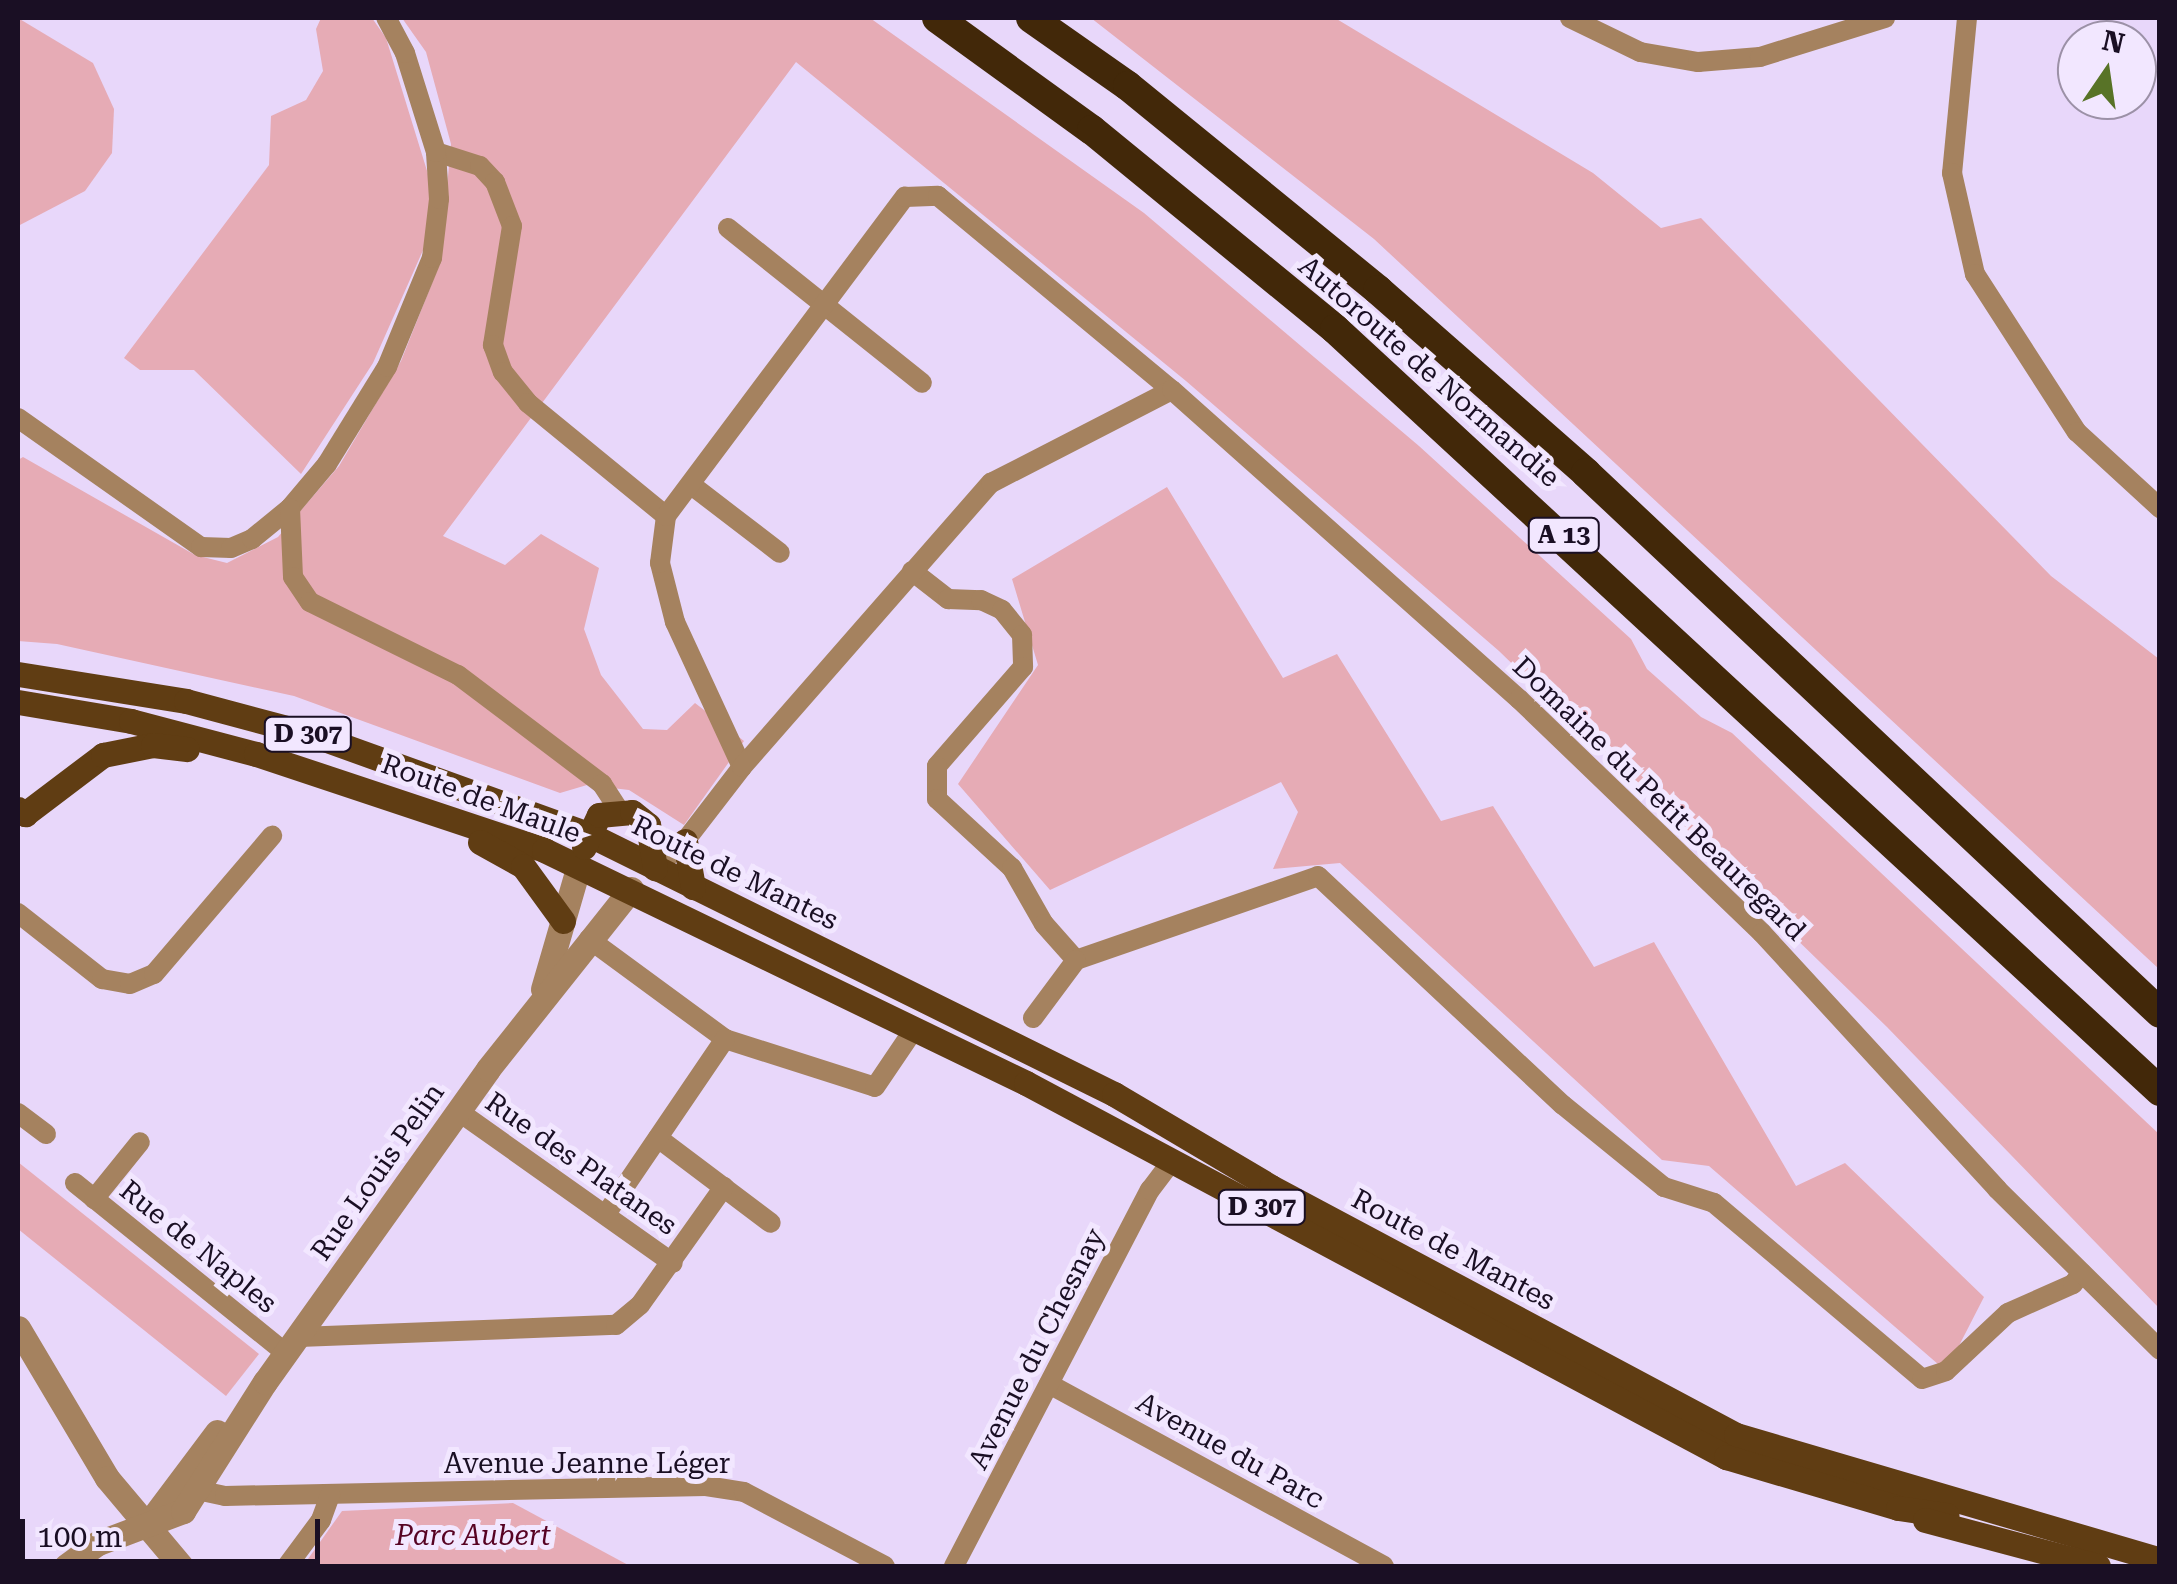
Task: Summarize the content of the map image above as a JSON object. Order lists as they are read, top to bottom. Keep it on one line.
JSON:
{"streets":{"highway":["Autoroute de Normandie","A 13"],"main road":["D 307","Route de Maule","Route de Mantes"],"street":["Domaine du Petit Beauregard","Rue des Platanes","Rue Louis Pelin","Rue de Naples","Avenue du Chesnay","Avenue du Parc","Avenue Jeanne Léger"]},"crossings":[["D 307","Route de Mantes"],["Route de Maule","Route de Mantes"],["Route de Maule","Rue Louis Pelin"],["Route de Mantes","Rue Louis Pelin"],["Route de Mantes","Avenue du Chesnay"],["Rue des Platanes","Rue Louis Pelin"],["Rue Louis Pelin","Rue de Naples"],["Rue Louis Pelin","Avenue Jeanne Léger"],["Avenue du Chesnay","Avenue du Parc"]],"parks":["Parc Aubert"],"scale_bar":"100 m","north":"top"}
